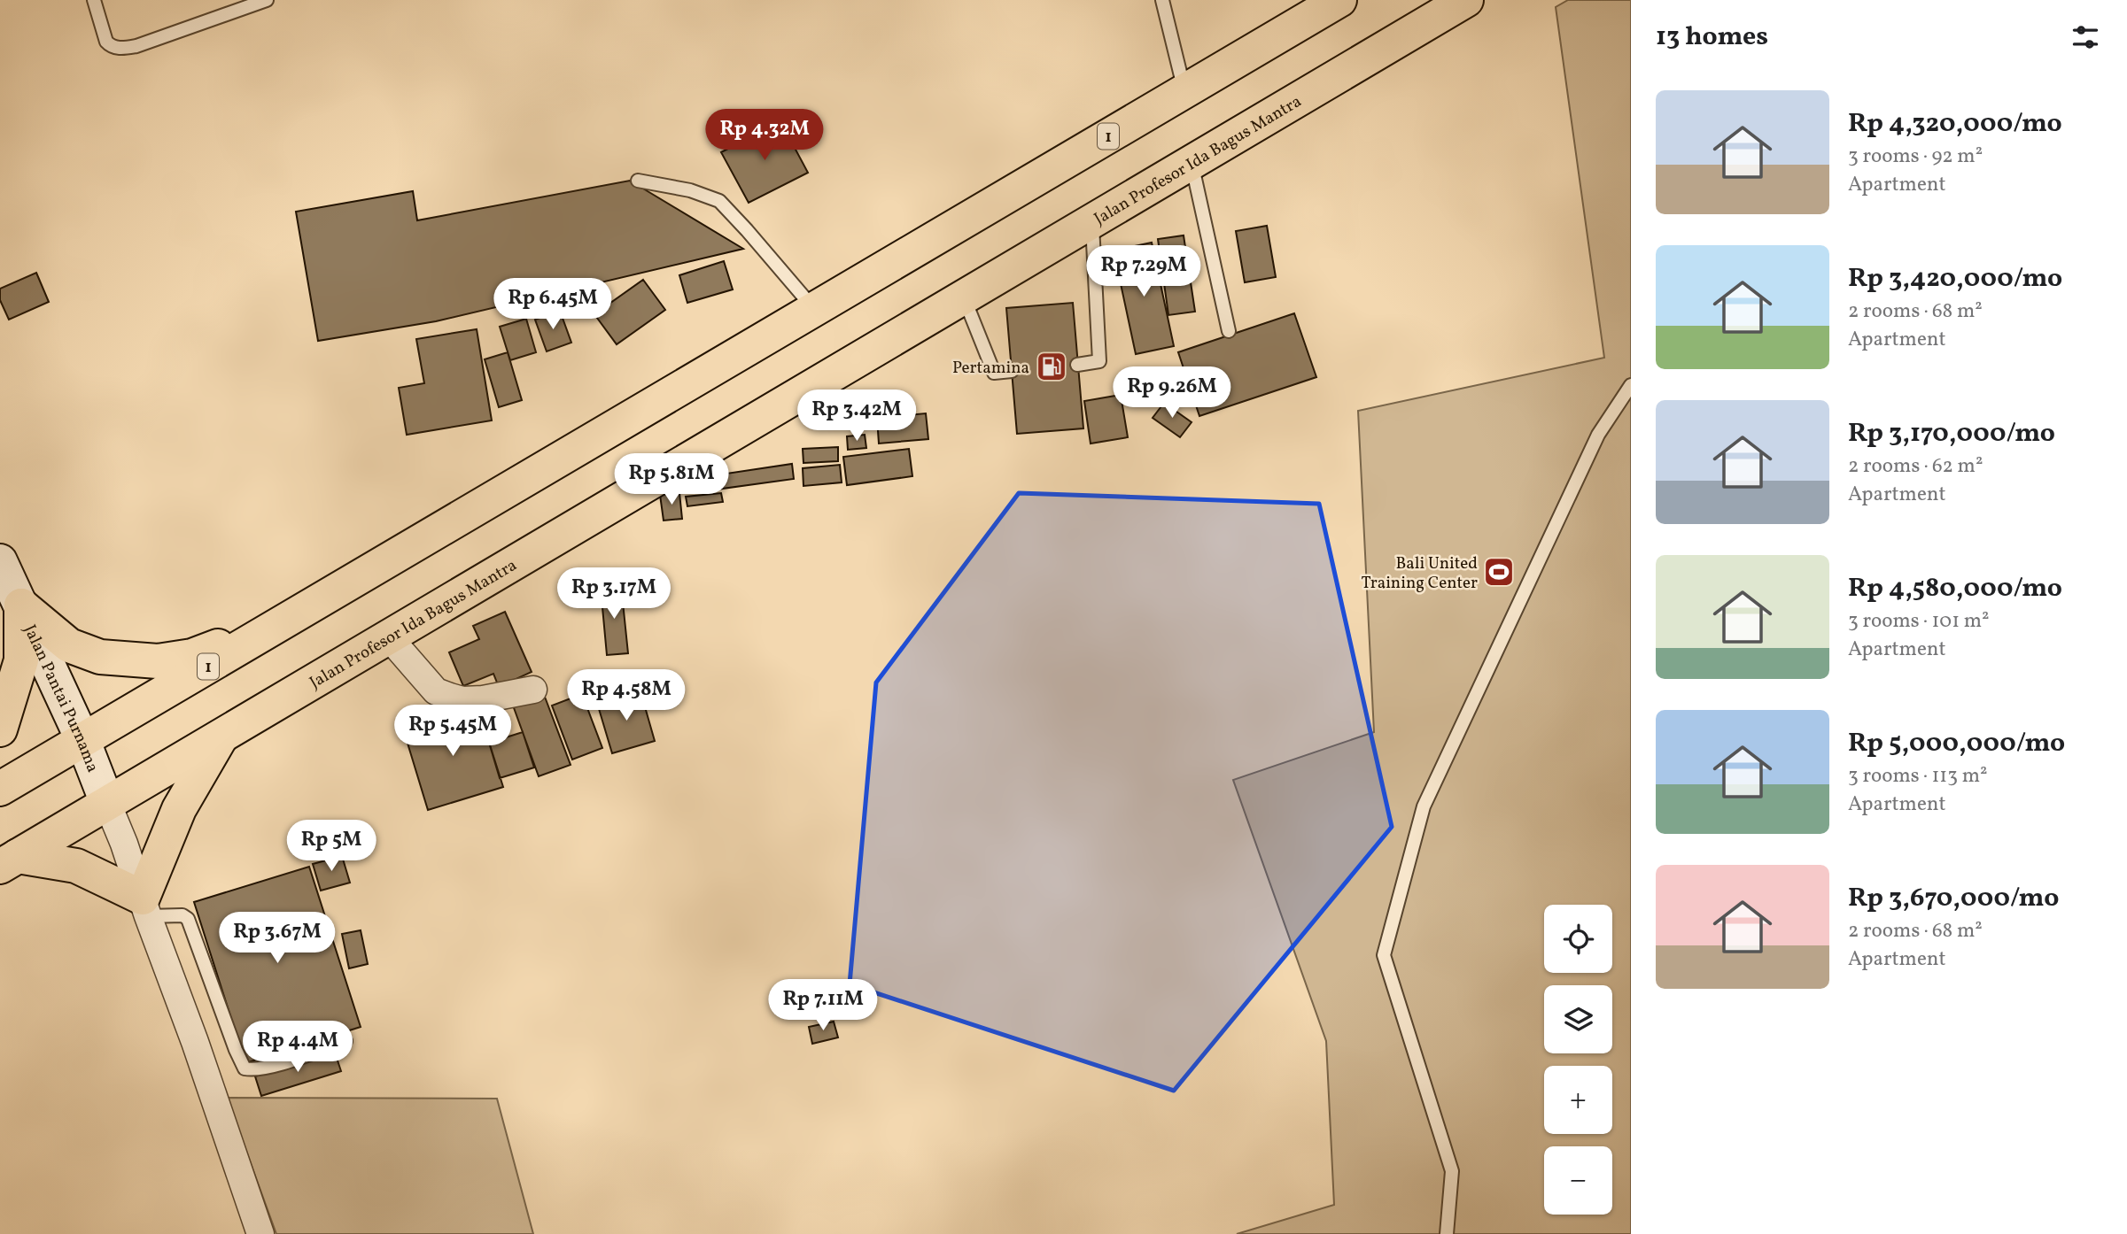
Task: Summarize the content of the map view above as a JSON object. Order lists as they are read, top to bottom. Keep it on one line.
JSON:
{"streets":{"highway":["1","Jalan Profesor Ida Bagus Mantra"],"street":["Jalan Pantai Purnama"]},"crossings":[["1","Jalan Pantai Purnama"],["Jalan Profesor Ida Bagus Mantra","Jalan Pantai Purnama"]],"places":{"fuel station":["Pertamina"],"sports":["Bali United Training Center"]},"page":{"heading":"13 homes","list":[{"name":"Rp 4,320,000/mo","note":"3 rooms · 92 m² · Apartment"},{"name":"Rp 3,420,000/mo","note":"2 rooms · 68 m² · Apartment"},{"name":"Rp 3,170,000/mo","note":"2 rooms · 62 m² · Apartment"},{"name":"Rp 4,580,000/mo","note":"3 rooms · 101 m² · Apartment"},{"name":"Rp 5,000,000/mo","note":"3 rooms · 113 m² · Apartment"},{"name":"Rp 3,670,000/mo","note":"2 rooms · 68 m² · Apartment"}],"price":["Rp 4.32M","Rp 7.29M","Rp 6.45M","Rp 9.26M","Rp 3.42M","Rp 5.81M","Rp 3.17M","Rp 4.58M","Rp 5.45M","Rp 5M","Rp 3.67M","Rp 7.11M","Rp 4.4M"],"map_buttons":["+","−"]}}
